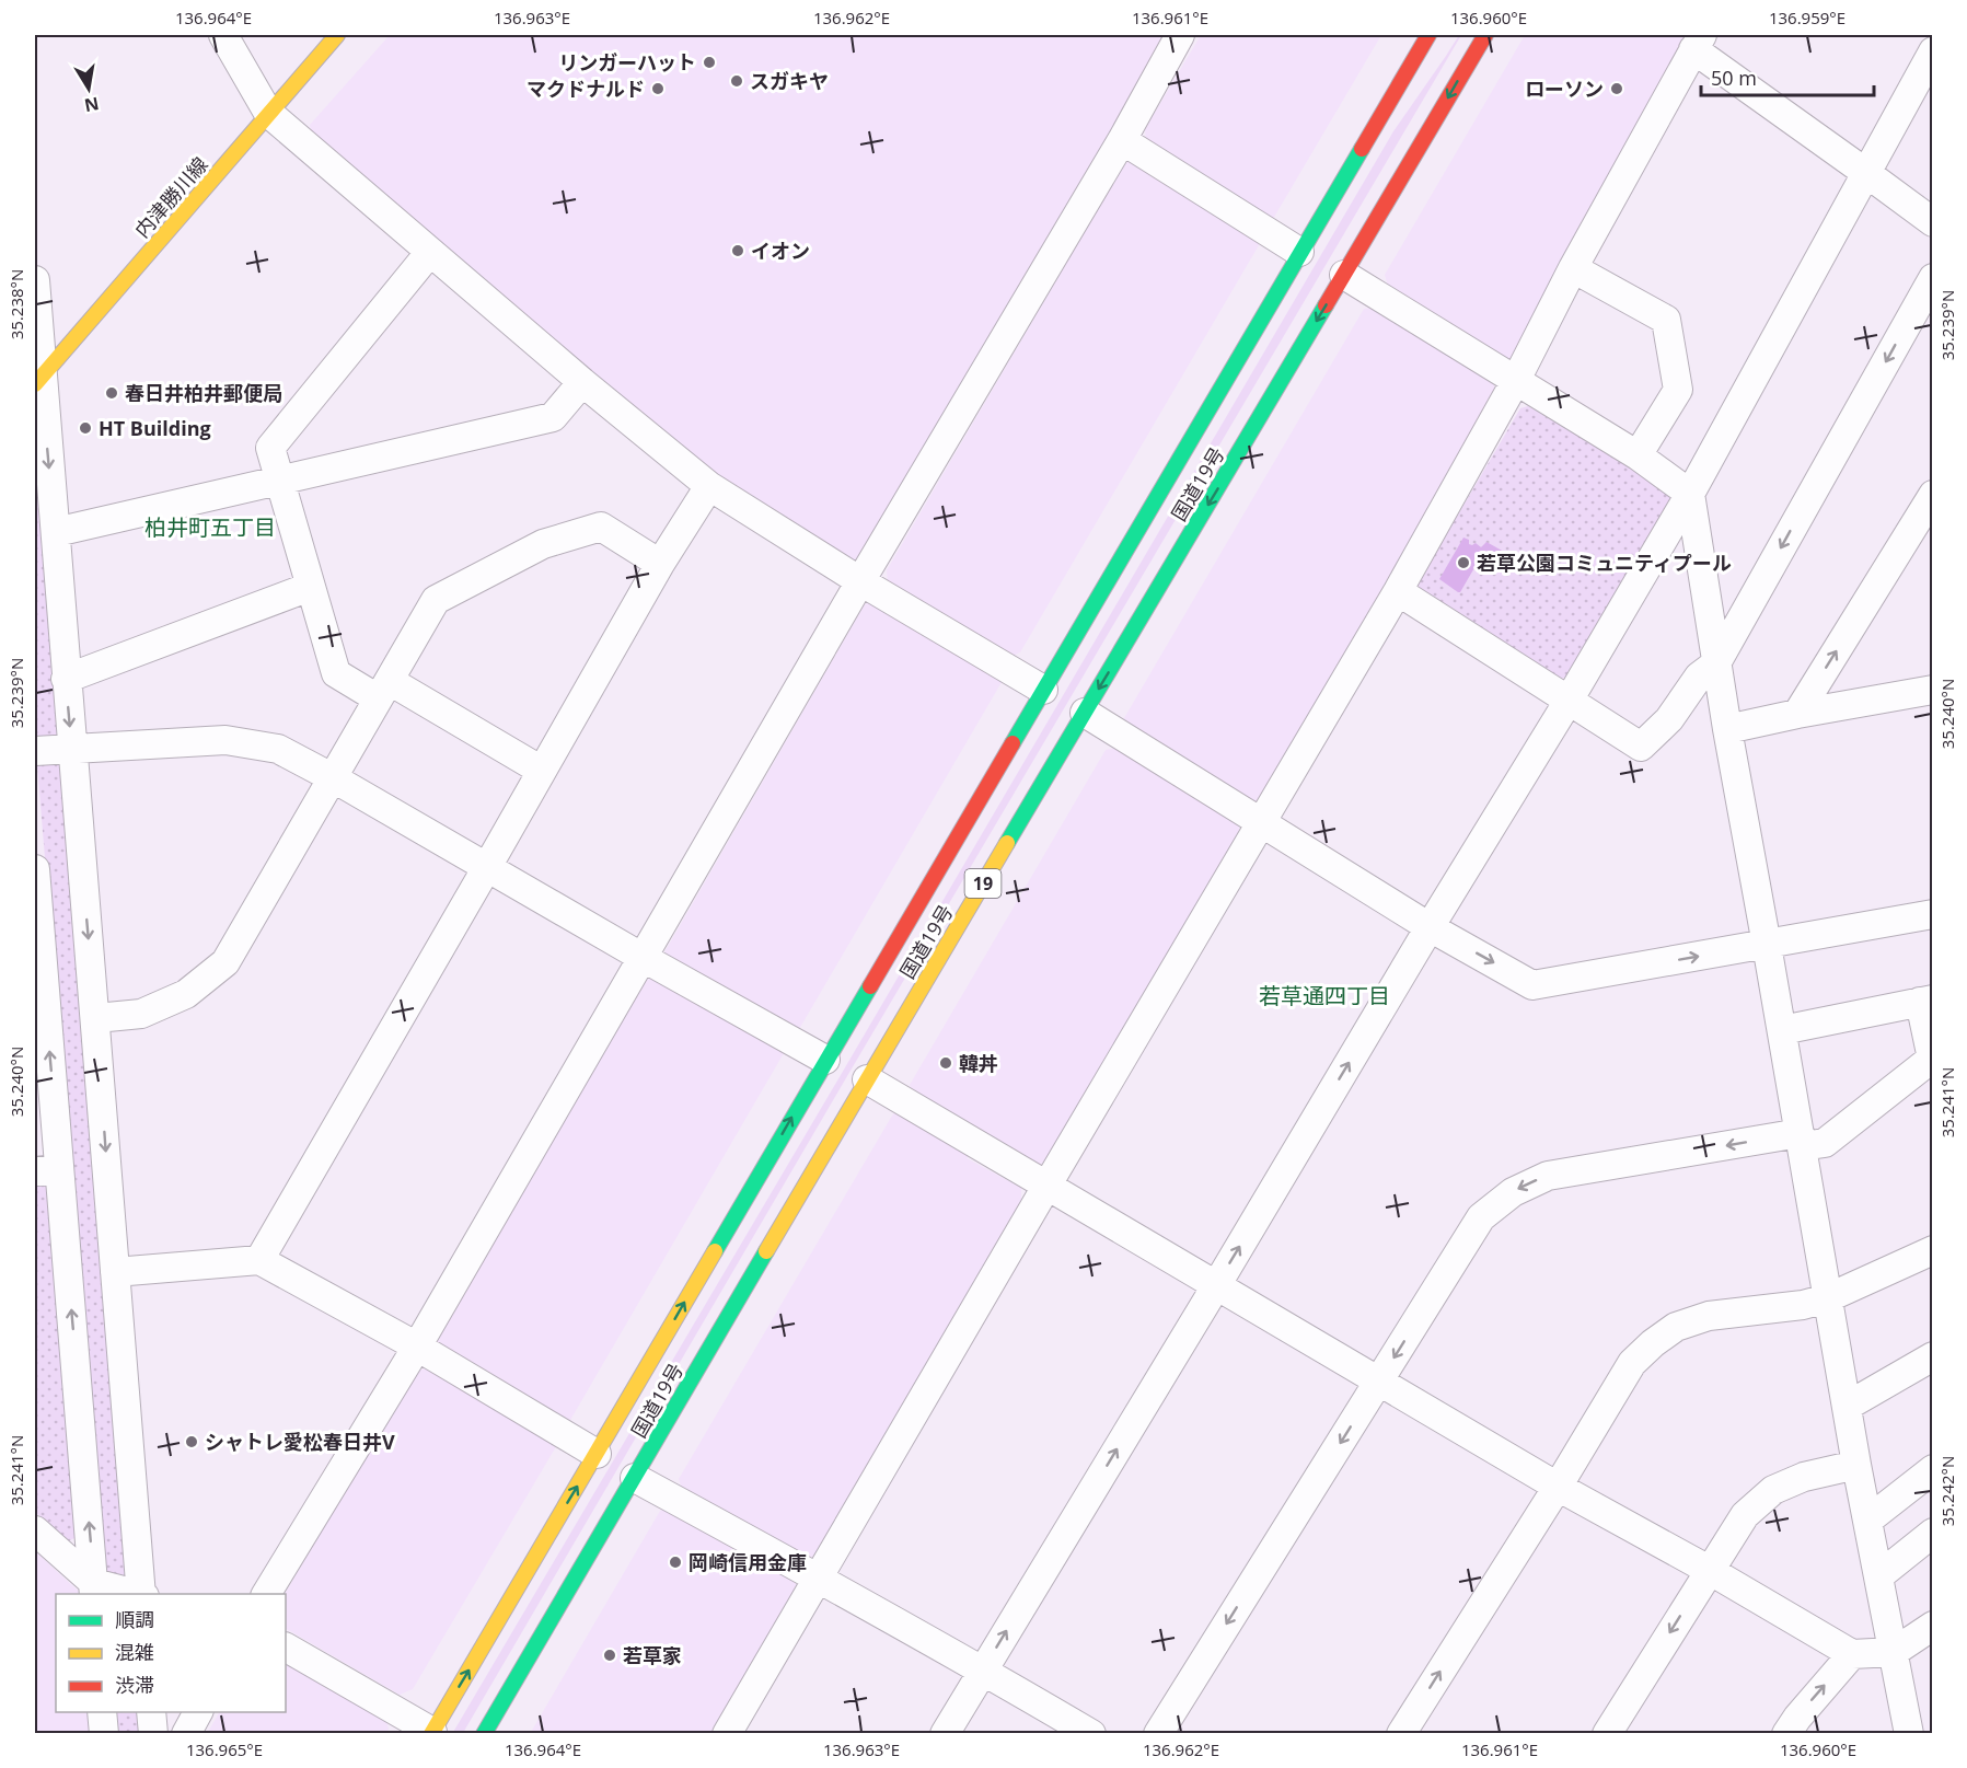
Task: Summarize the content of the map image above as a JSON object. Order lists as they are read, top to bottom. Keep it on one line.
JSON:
{"streets":{"main road":["内津勝川線","国道19号","19"]},"districts":["柏井町五丁目","若草通四丁目"],"places":["リンガーハット","スガキヤ","マクドナルド","ローソン","イオン","春日井柏井郵便局","HT Building","若草公園コミュニティプール","韓丼","シャトレ愛松春日井V","岡崎信用金庫","若草家"],"legend":["順調","混雑","渋滞"],"scale_bar":"50 m","north":"bottom","coordinates":["136.964°E","136.963°E","136.962°E","136.961°E","136.960°E","136.959°E","35.238°N","35.239°N","35.240°N","35.241°N","35.242°N","136.965°E"]}
